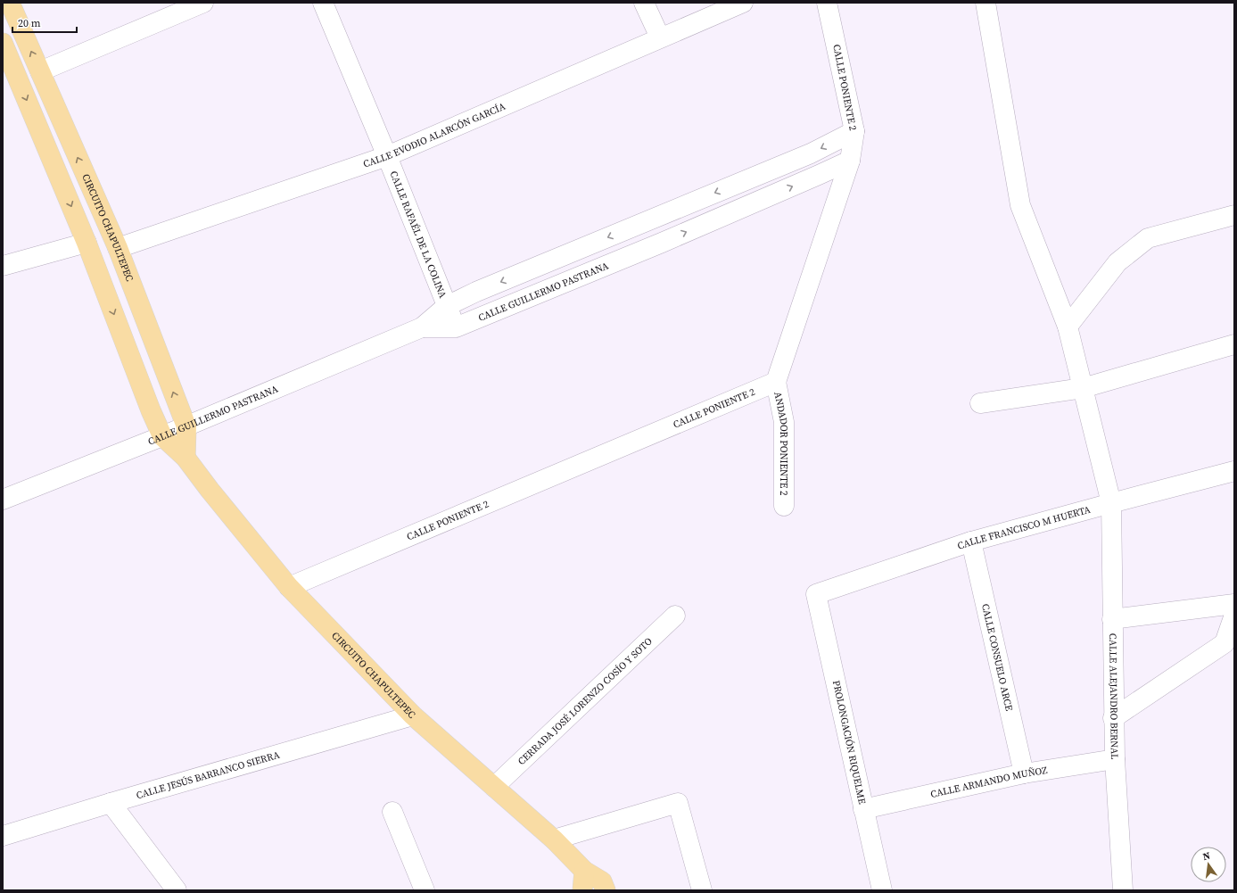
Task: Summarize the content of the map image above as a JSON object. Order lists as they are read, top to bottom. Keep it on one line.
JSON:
{"streets":{"main road":["CIRCUITO CHAPULTEPEC"],"street":["CALLE PONIENTE 2","CALLE EVODIO ALARCÓN GARCÍA","CALLE RAFAÉL DE LA COLINA","CALLE GUILLERMO PASTRANA","ANDADOR PONIENTE 2","CALLE FRANCISCO M HUERTA","CALLE CONSUELO ARCE","CALLE ALEJANDRO BERNAL","CERRADA JOSÉ LORENZO COSÍO Y SOTO","PROLONGACIÓN RIQUELME","CALLE JESÚS BARRANCO SIERRA","CALLE ARMANDO MUÑOZ"]},"crossings":[["CALLE PONIENTE 2","CIRCUITO CHAPULTEPEC"],["CALLE PONIENTE 2","CALLE GUILLERMO PASTRANA"],["CALLE PONIENTE 2","ANDADOR PONIENTE 2"],["CALLE EVODIO ALARCÓN GARCÍA","CIRCUITO CHAPULTEPEC"],["CALLE EVODIO ALARCÓN GARCÍA","CALLE RAFAÉL DE LA COLINA"],["CIRCUITO CHAPULTEPEC","CALLE GUILLERMO PASTRANA"],["CIRCUITO CHAPULTEPEC","CERRADA JOSÉ LORENZO COSÍO Y SOTO"],["CIRCUITO CHAPULTEPEC","CALLE JESÚS BARRANCO SIERRA"],["CALLE RAFAÉL DE LA COLINA","CALLE GUILLERMO PASTRANA"],["CALLE FRANCISCO M HUERTA","CALLE CONSUELO ARCE"],["CALLE FRANCISCO M HUERTA","CALLE ALEJANDRO BERNAL"],["CALLE FRANCISCO M HUERTA","PROLONGACIÓN RIQUELME"],["CALLE CONSUELO ARCE","CALLE ARMANDO MUÑOZ"],["CALLE ALEJANDRO BERNAL","CALLE ARMANDO MUÑOZ"],["PROLONGACIÓN RIQUELME","CALLE ARMANDO MUÑOZ"]],"scale_bar":"20 m","north":"top"}
